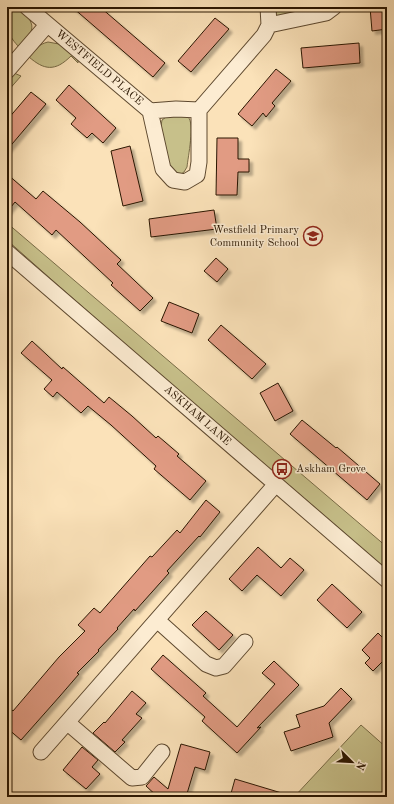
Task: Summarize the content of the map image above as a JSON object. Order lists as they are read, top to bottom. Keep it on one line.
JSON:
{"streets":{"street":["WESTFIELD PLACE","ASKHAM LANE"]},"places":{"school or university":["Westfield Primary Community School"],"bus stop":["Askham Grove"]},"north":"bottom right"}
